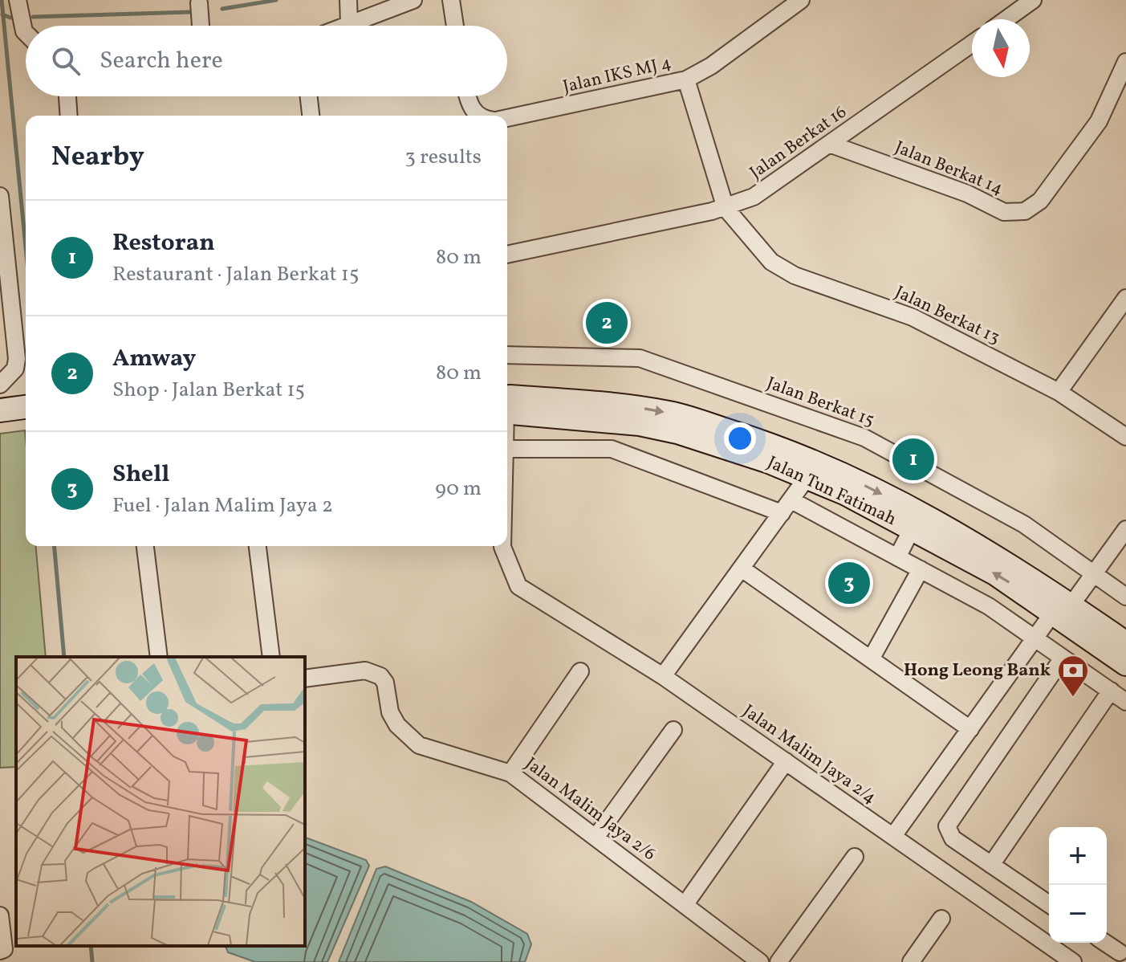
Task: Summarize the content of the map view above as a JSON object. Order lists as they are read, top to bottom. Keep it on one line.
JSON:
{"streets":{"main road":["Jalan Tun Fatimah"],"street":["Jalan IKS MJ 4","Jalan Berkat 16","Jalan Berkat 14","Jalan Berkat 13","Jalan Berkat 15","Jalan Malim Jaya 2/4","Jalan Malim Jaya 2/6"]},"crossings":[["Jalan Berkat 16","Jalan Berkat 14"],["Jalan Berkat 16","Jalan Berkat 13"]],"places":{"bank":["Hong Leong Bank"]},"north":"bottom","page":{"search":"Search here","heading":["Nearby","3 results"],"list":[{"mark":"1","name":"Restoran","note":"Restaurant · Jalan Berkat 15","value":"80 m"},{"mark":"2","name":"Amway","note":"Shop · Jalan Berkat 15","value":"80 m"},{"mark":"3","name":"Shell","note":"Fuel · Jalan Malim Jaya 2","value":"90 m"}],"pins":["2","1","3"],"map_buttons":["+","−"]}}
